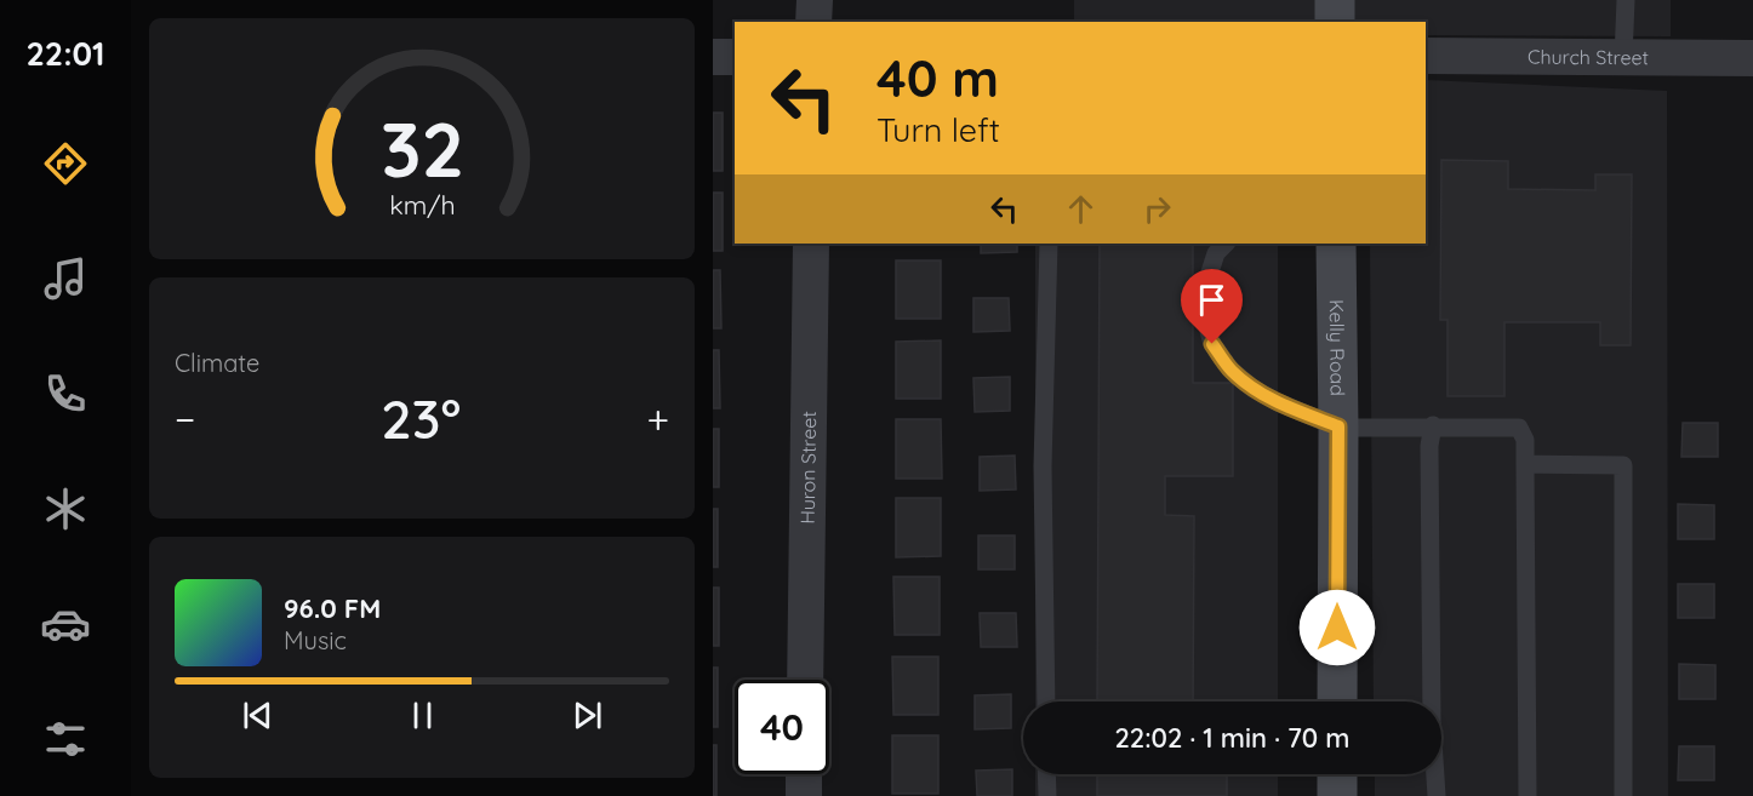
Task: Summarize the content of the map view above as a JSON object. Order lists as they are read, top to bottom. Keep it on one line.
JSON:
{"streets":{"street":["Church Street","Kelly Road","Huron Street"]},"page":{"tabs":"22:01","turn":["40 m","Turn left"],"tile":"Climate","heat":["−","23°","+"],"song":["96.0 FM","Music"],"limit":"40","trip":"22:02 · 1 min · 70 m","gauge":["32","km/h"]}}
